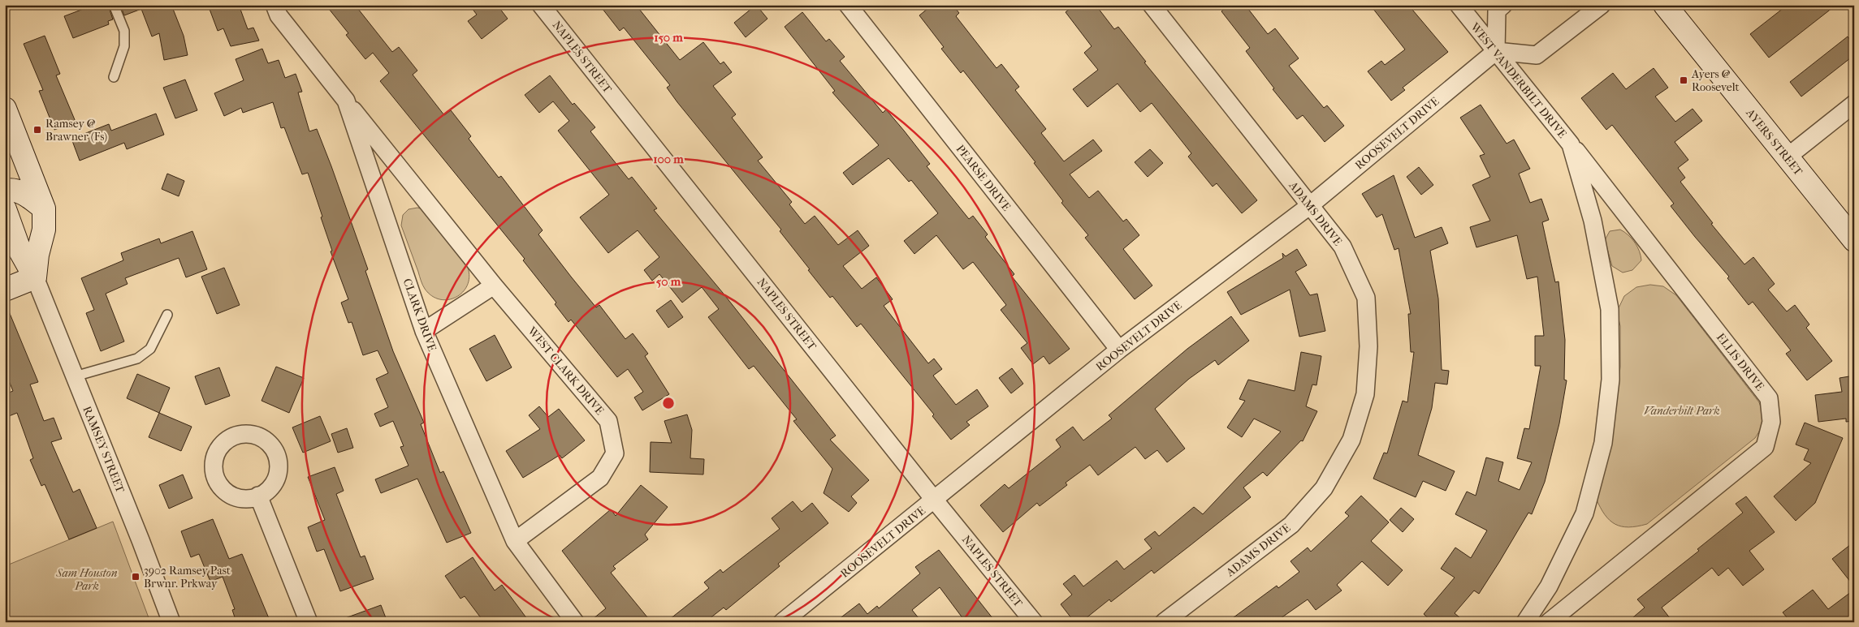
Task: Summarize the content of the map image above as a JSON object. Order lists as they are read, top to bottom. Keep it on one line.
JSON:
{"streets":{"street":["NAPLES STREET","WEST VANDERBILT DRIVE","ROOSEVELT DRIVE","AYERS STREET","PEARSE DRIVE","ADAMS DRIVE","CLARK DRIVE","ELLIS DRIVE","WEST CLARK DRIVE","RAMSEY STREET"]},"crossings":[["NAPLES STREET","ROOSEVELT DRIVE"],["WEST VANDERBILT DRIVE","ROOSEVELT DRIVE"],["WEST VANDERBILT DRIVE","ELLIS DRIVE"],["ROOSEVELT DRIVE","PEARSE DRIVE"],["ROOSEVELT DRIVE","ADAMS DRIVE"],["CLARK DRIVE","WEST CLARK DRIVE"]],"parks":["Vanderbilt Park","Sam Houston Park"],"places":{"transit":["Ayers @ Roosevelt","Ramsey @ Brawner (Fs)","3902 Ramsey Past Brwnr. Prkway"]},"rings":["150 m","100 m","50 m"]}
